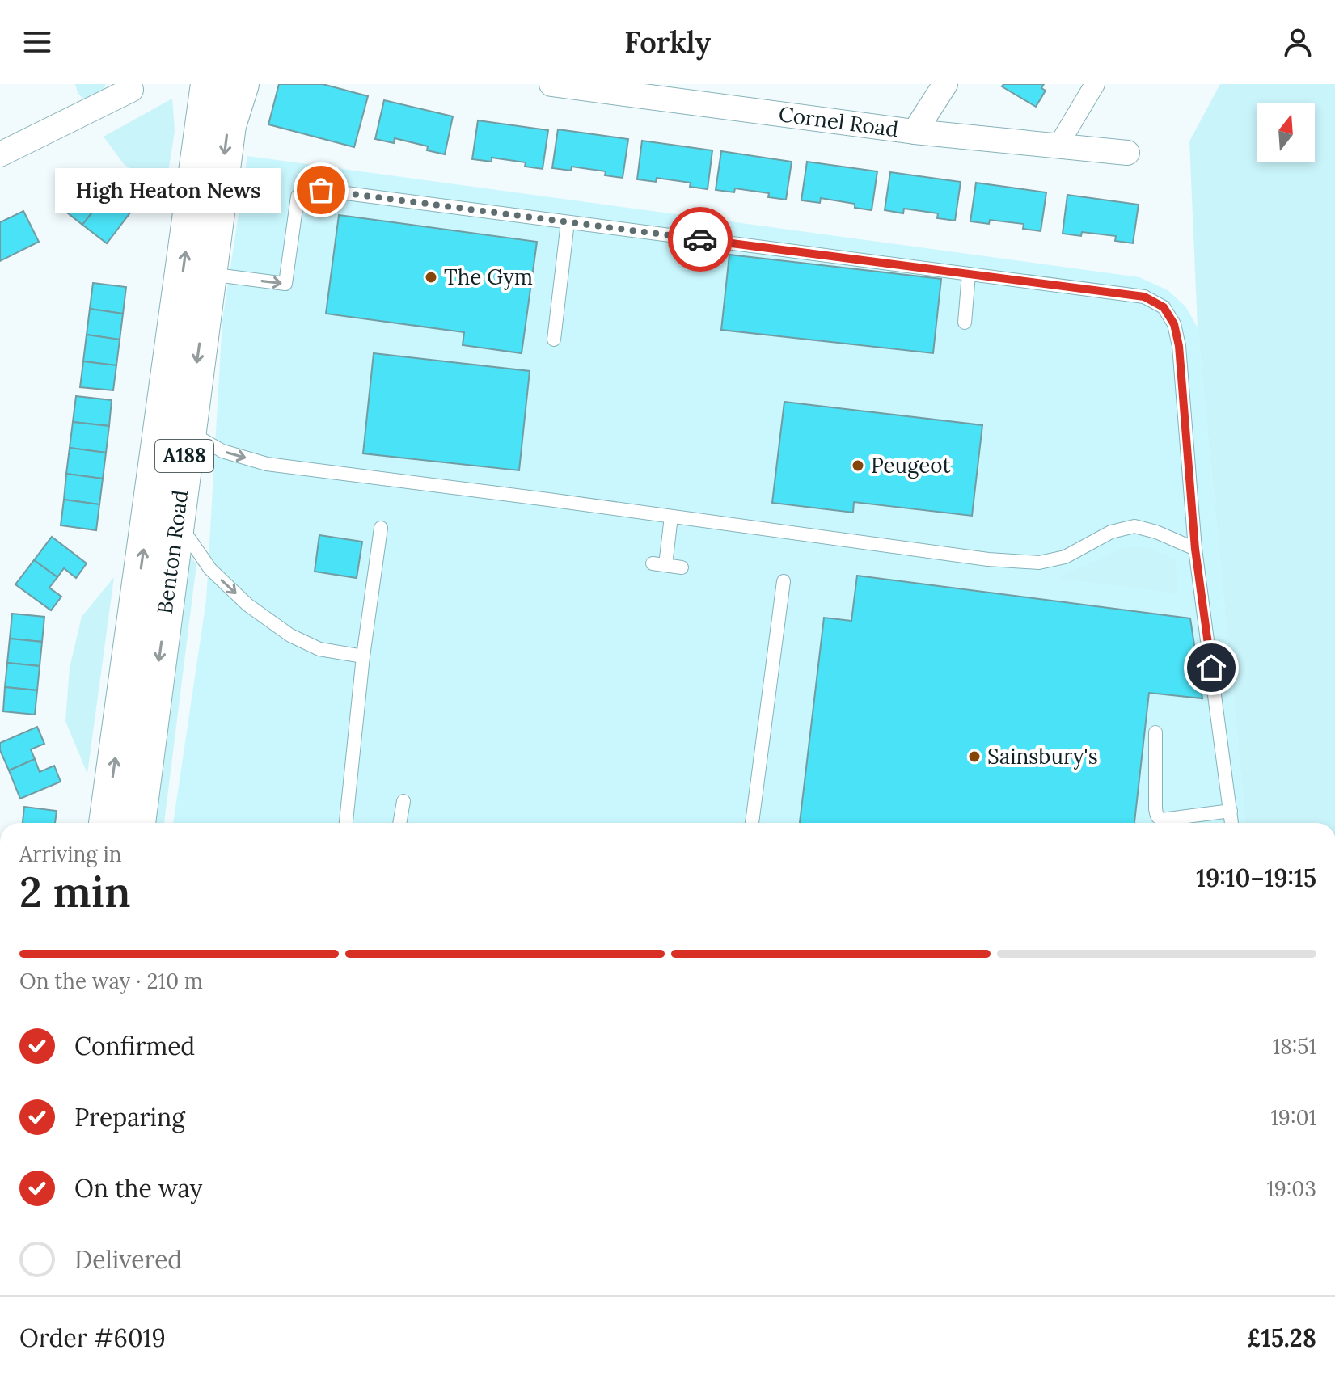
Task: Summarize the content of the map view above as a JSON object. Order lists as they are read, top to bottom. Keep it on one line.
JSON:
{"streets":{"main road":["A188","Benton Road"],"street":["Cornel Road"]},"places":["High Heaton News","The Gym","Peugeot","Sainsbury's"],"north":"top","page":{"header":"Forkly","bubble":"High Heaton News","heading":["2 min","Arriving in","19:10–19:15"],"panel":["Order #6019","£15.28"],"bar":"On the way · 210 m","list":[["Confirmed","18:51"],["Preparing","19:01"],["On the way","19:03"],"Delivered"]}}
